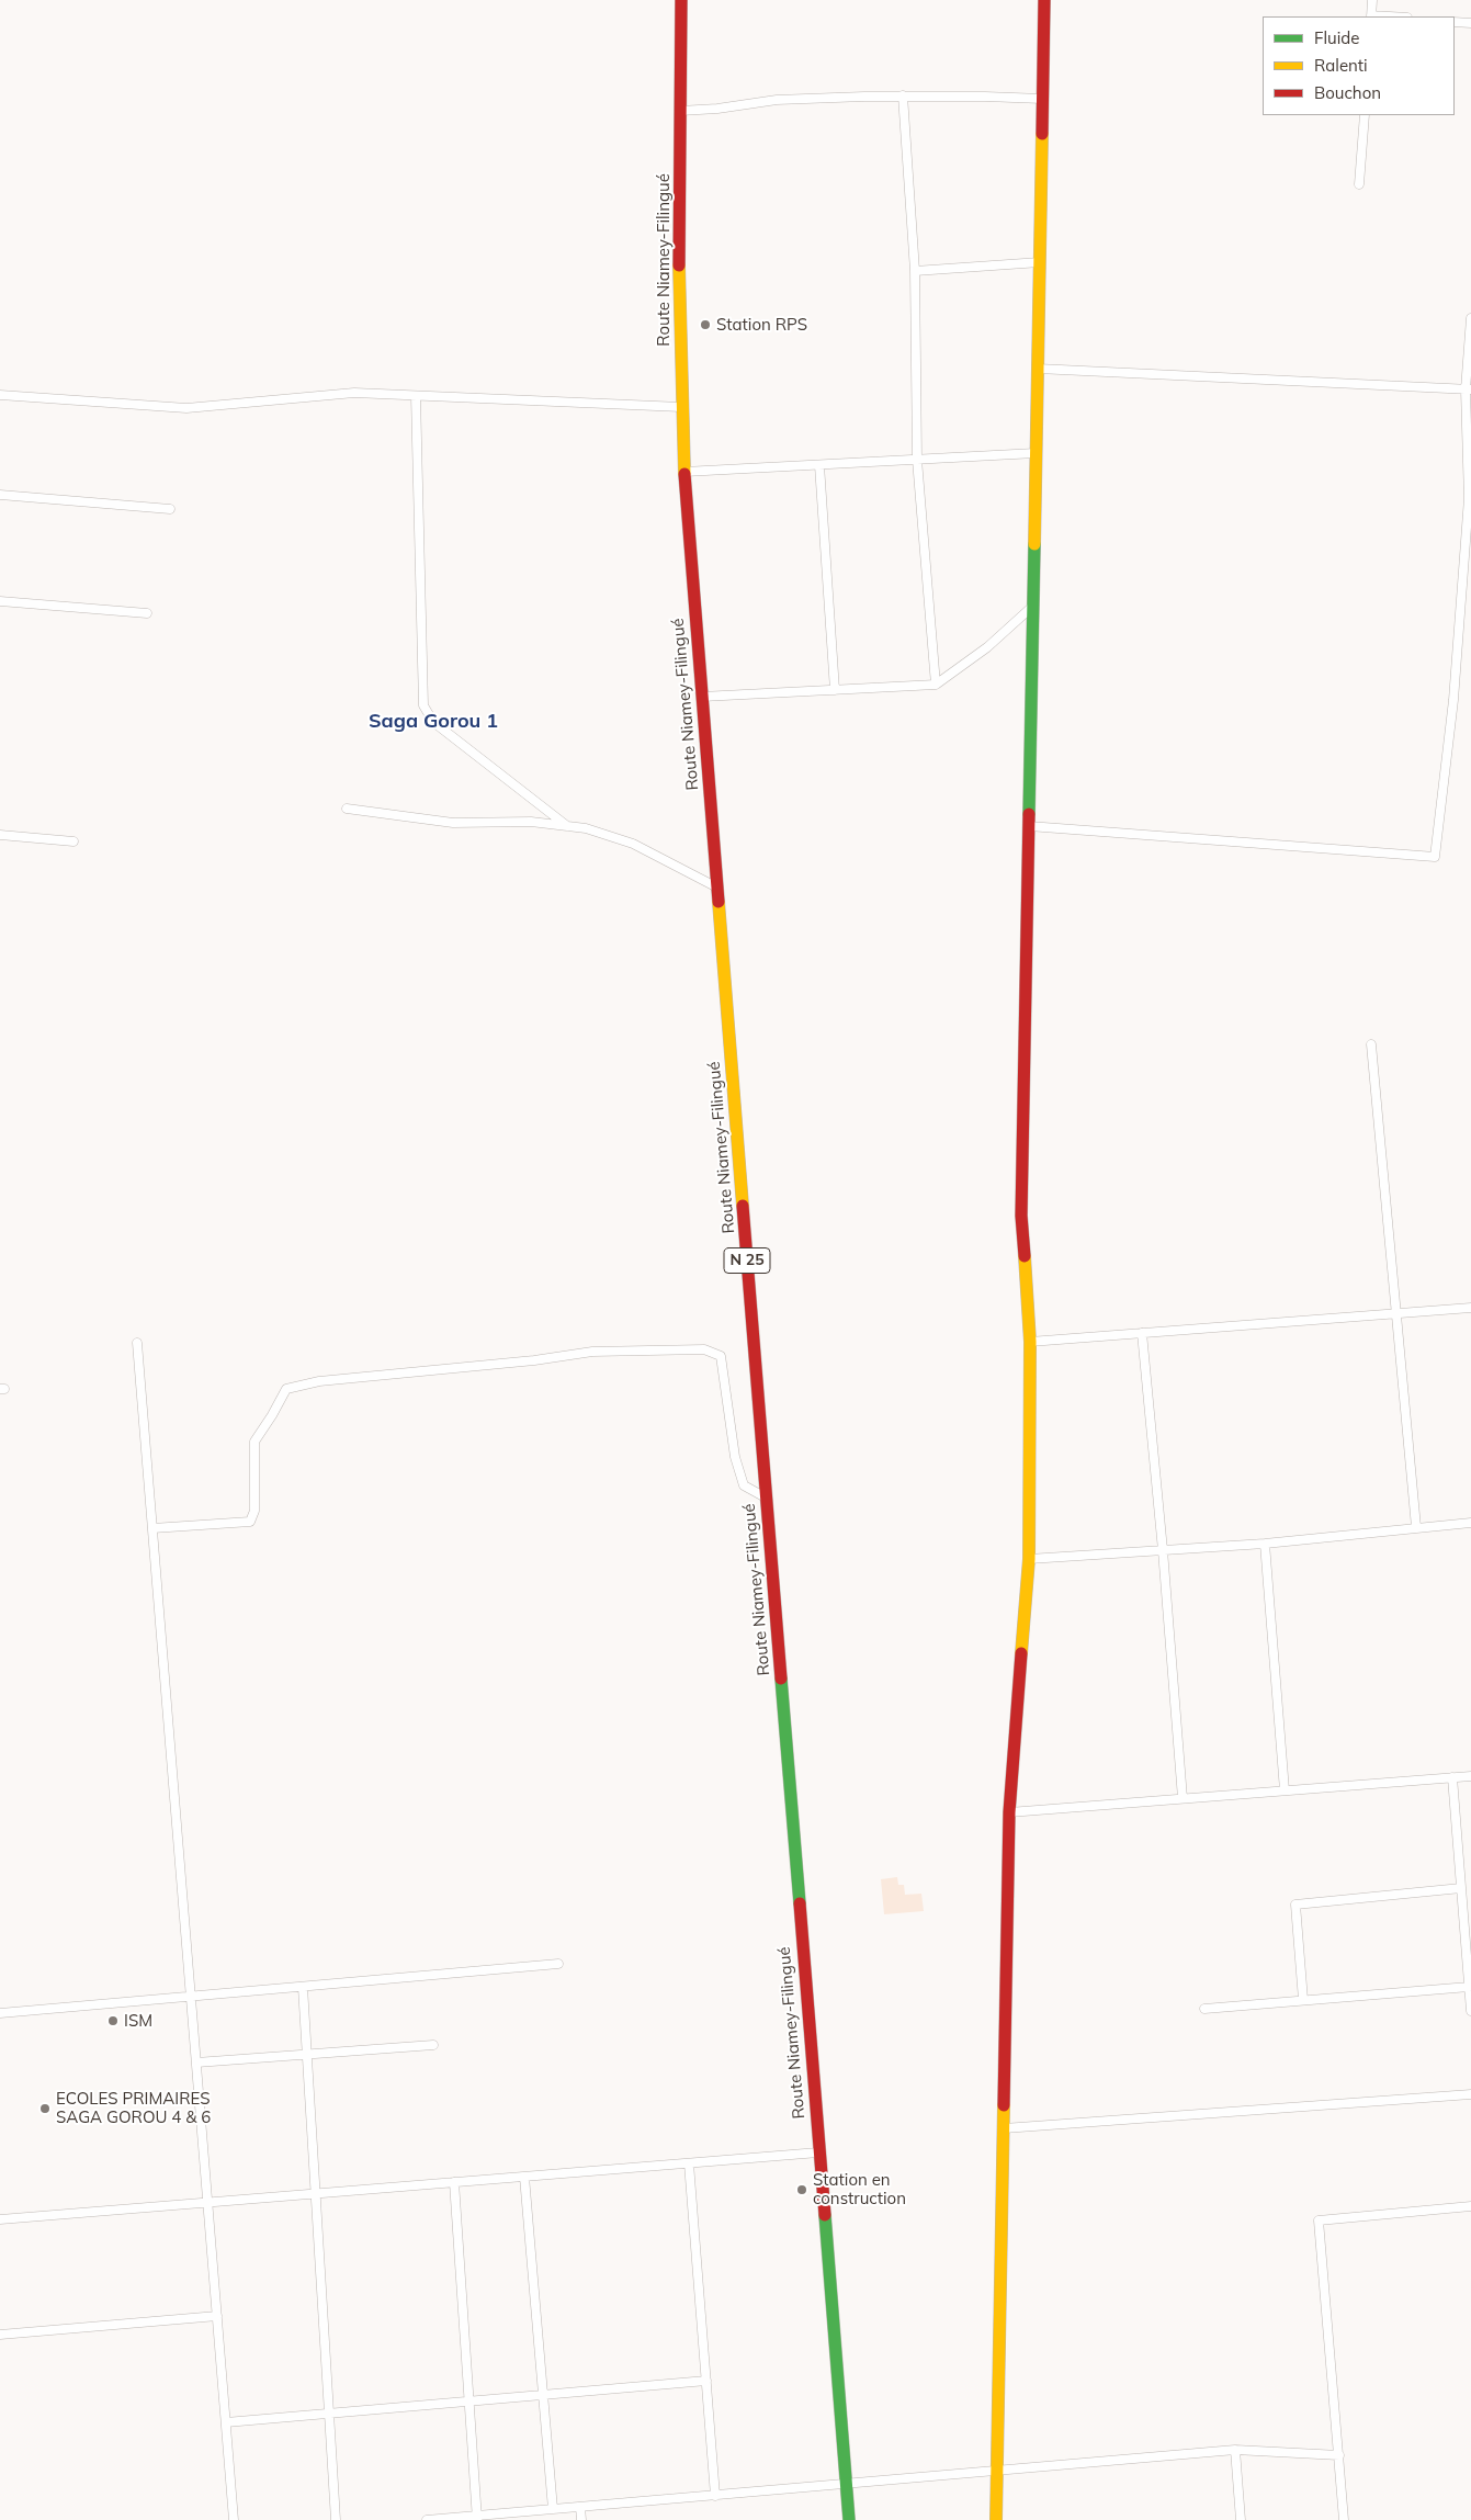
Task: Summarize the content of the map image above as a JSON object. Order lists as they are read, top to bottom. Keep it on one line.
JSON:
{"streets":{"street":["Route Niamey-Filingué","N 25"]},"districts":["Saga Gorou 1"],"places":["Station RPS","ISM","ECOLES PRIMAIRES SAGA GOROU 4 & 6","Station en construction"],"legend":["Fluide","Ralenti","Bouchon"]}
